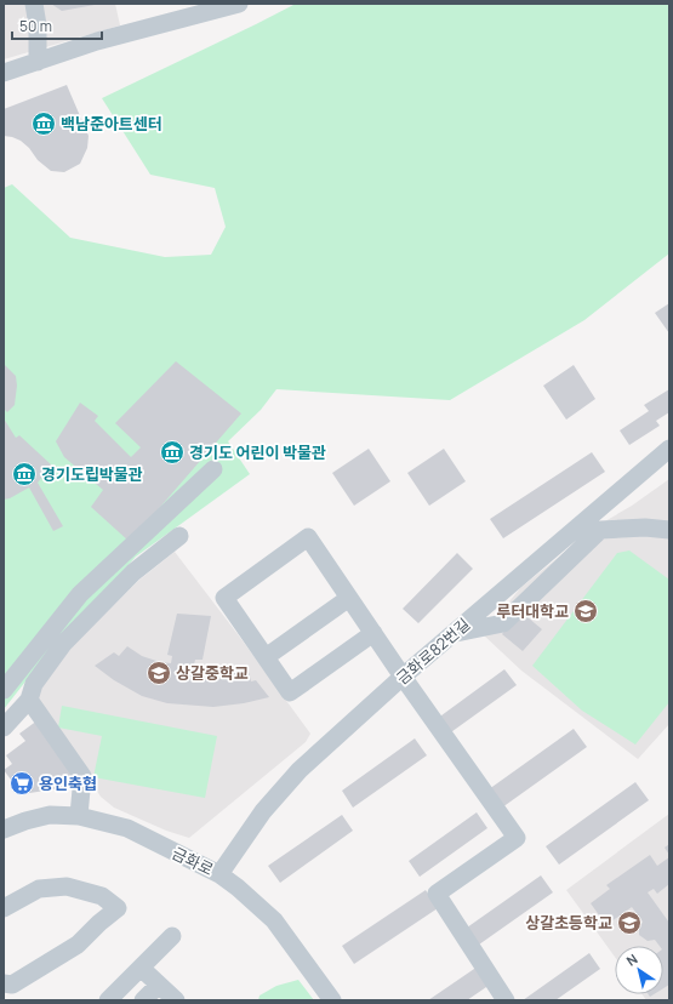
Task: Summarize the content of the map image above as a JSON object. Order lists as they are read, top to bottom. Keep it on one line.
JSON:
{"streets":{"street":["금화로82번길","금화로"]},"crossings":[["금화로82번길","금화로"]],"places":{"museum":["백남준아트센터","경기도 어린이 박물관","경기도립박물관"],"school or university":["루터대학교","상갈중학교","상갈초등학교"],"supermarket":["용인축협"]},"scale_bar":"50 m","north":"top left"}
